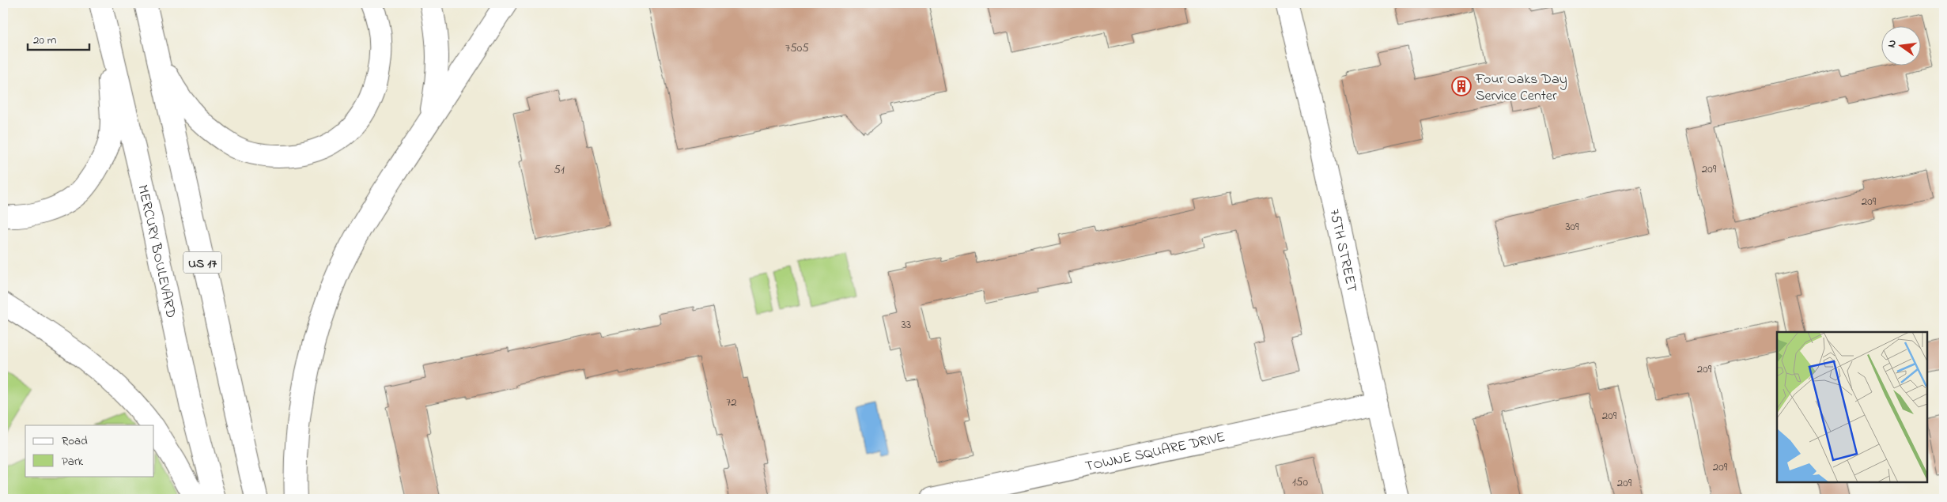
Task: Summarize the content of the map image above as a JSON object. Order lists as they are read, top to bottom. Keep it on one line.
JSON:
{"streets":{"main road":["75TH STREET","MERCURY BOULEVARD","US 17","TOWNE SQUARE DRIVE"]},"crossings":[["75TH STREET","TOWNE SQUARE DRIVE"]],"places":{"building":["Four Oaks Day Service Center"]},"house_numbers":["7505","209","51","209","309","33","209","72","209","209","150","209"],"legend":["Road","Park"],"scale_bar":"20 m","north":"left"}
